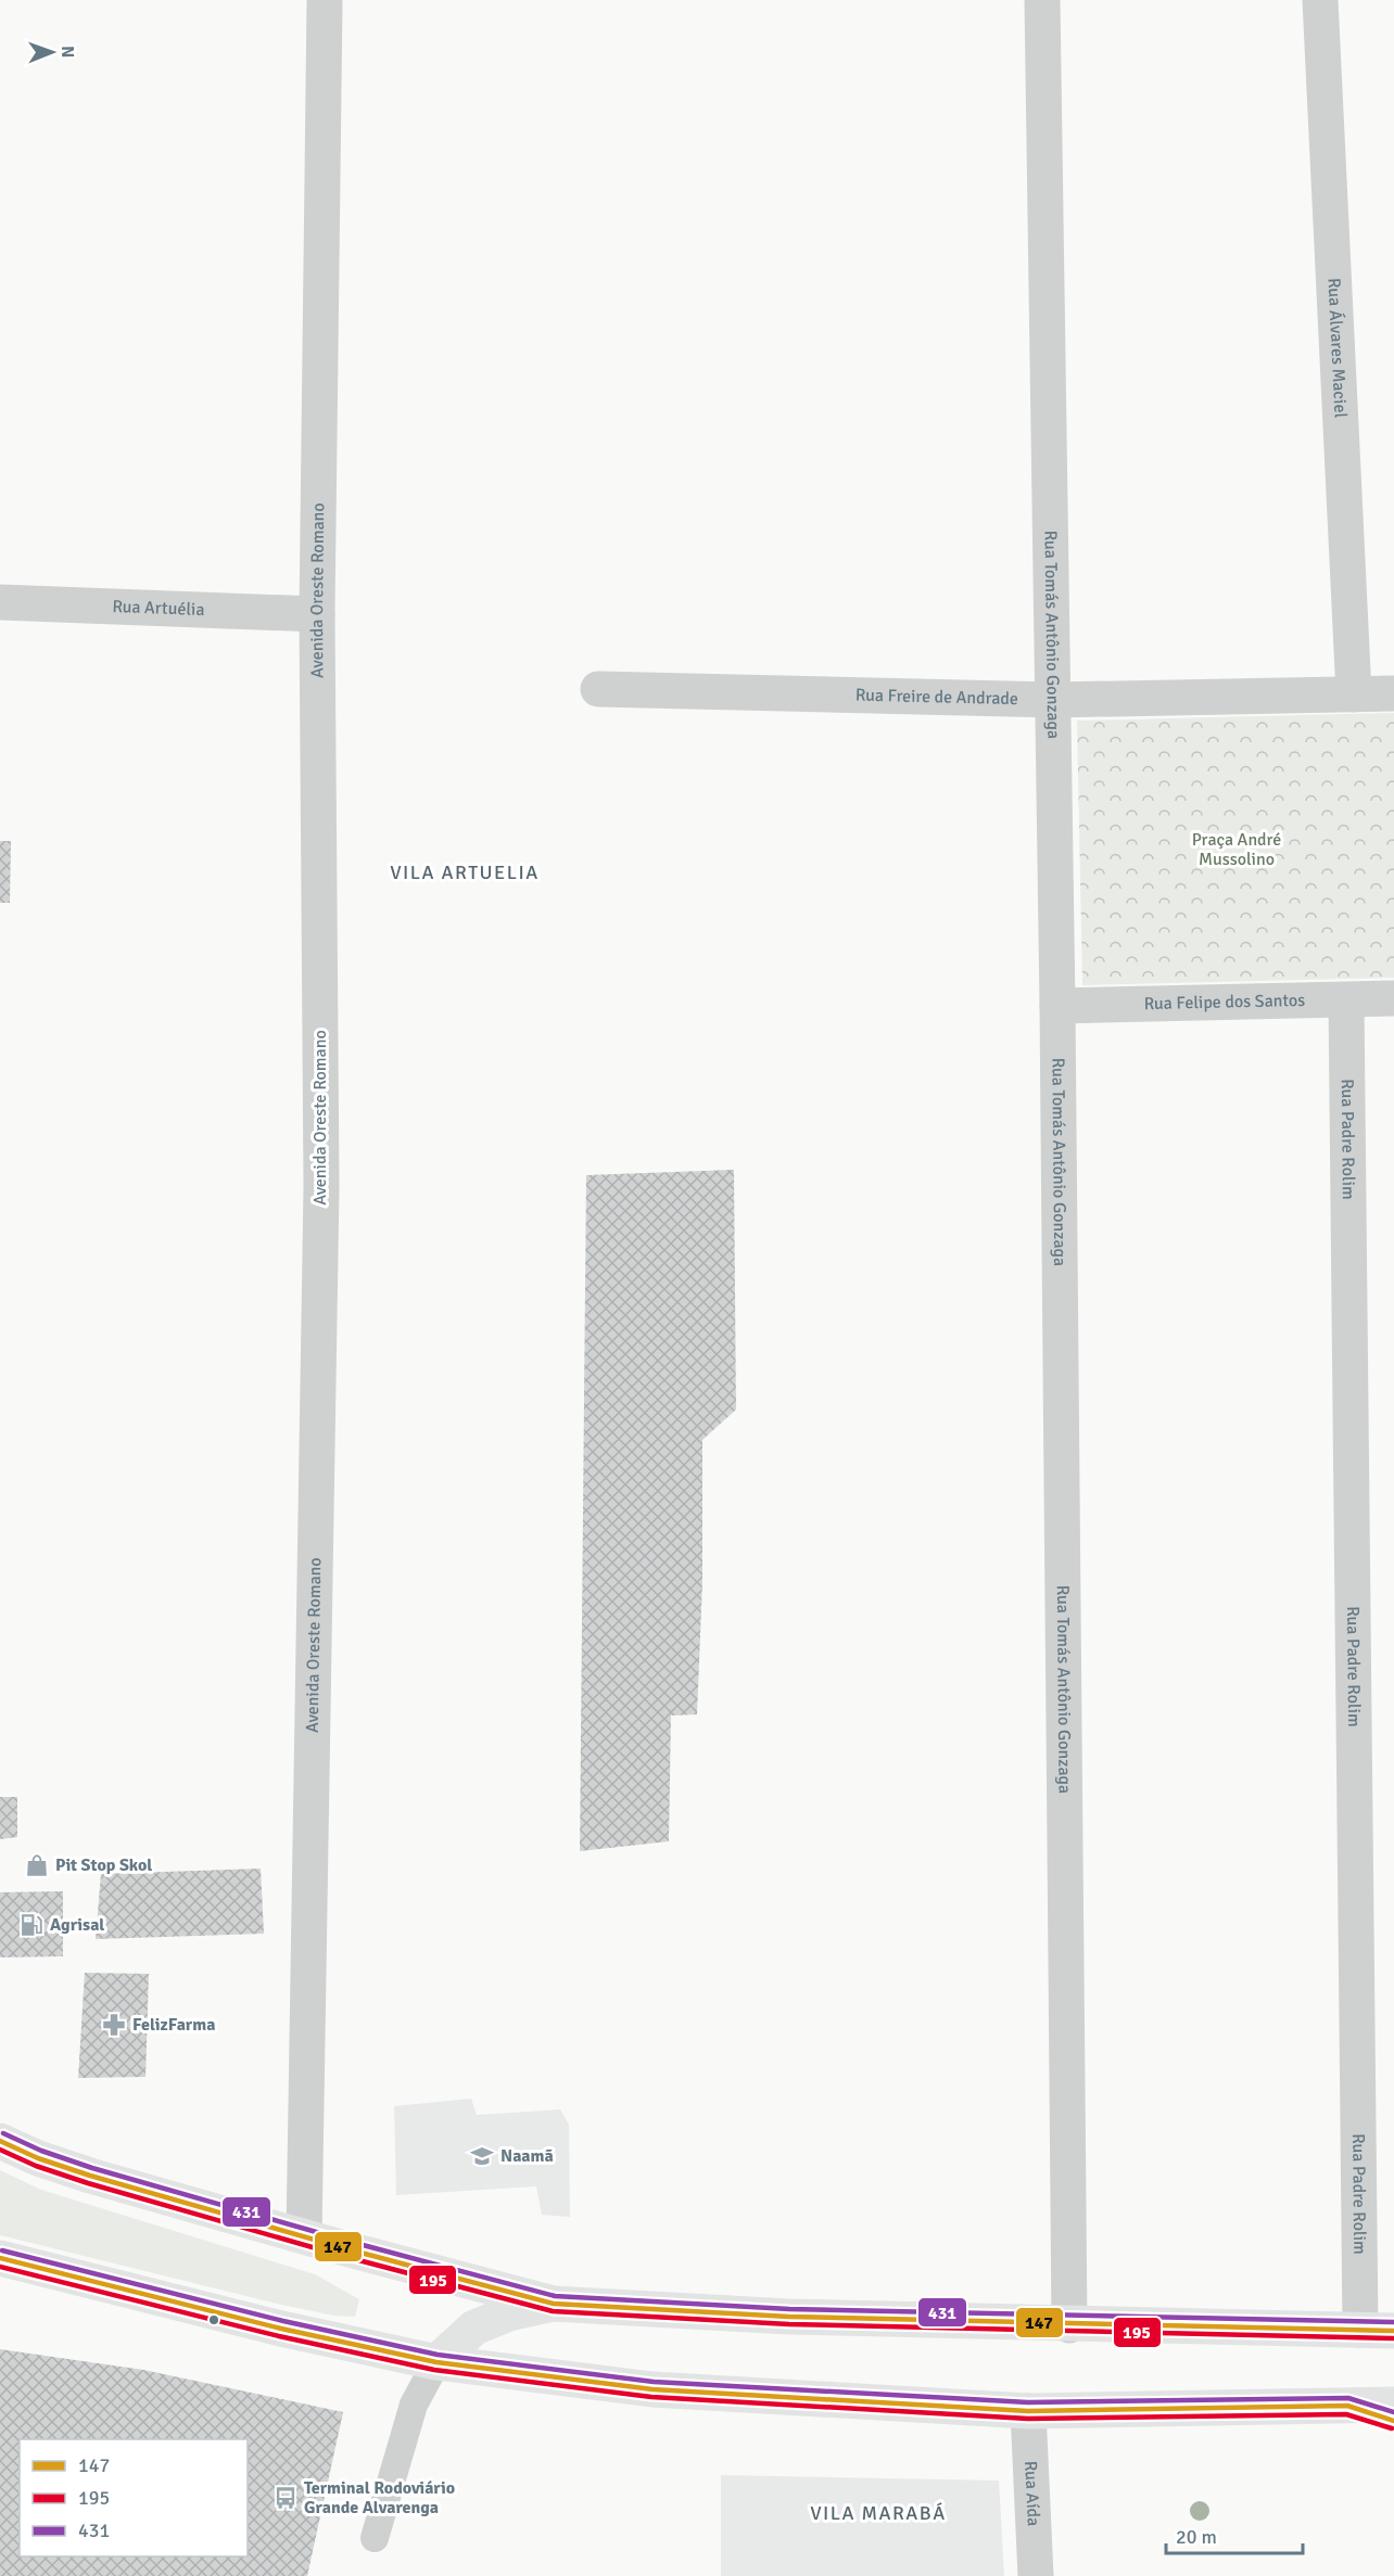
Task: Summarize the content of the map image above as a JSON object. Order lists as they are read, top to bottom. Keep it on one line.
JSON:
{"streets":{"street":["Rua Álvares Maciel","Avenida Oreste Romano","Rua Artuélia","Rua Tomás Antônio Gonzaga","Rua Freire de Andrade","Rua Felipe dos Santos","Rua Padre Rolim","Rua Aída"]},"crossings":[["Rua Álvares Maciel","Rua Freire de Andrade"],["Avenida Oreste Romano","Rua Artuélia"],["Rua Tomás Antônio Gonzaga","Rua Freire de Andrade"],["Rua Tomás Antônio Gonzaga","Rua Felipe dos Santos"],["Rua Felipe dos Santos","Rua Padre Rolim"]],"districts":["VILA ARTUELIA","VILA MARABÁ"],"parks":["Praça André Mussolino"],"places":{"shop":["Pit Stop Skol"],"fuel station":["Agrisal"],"pharmacy":["FelizFarma"],"school or university":["Naamã"],"bus stop":["Terminal Rodoviário Grande Alvarenga"]},"lines":["transit line 431","transit line 147","transit line 195"],"legend":["147","195","431"],"scale_bar":"20 m","north":"right"}
